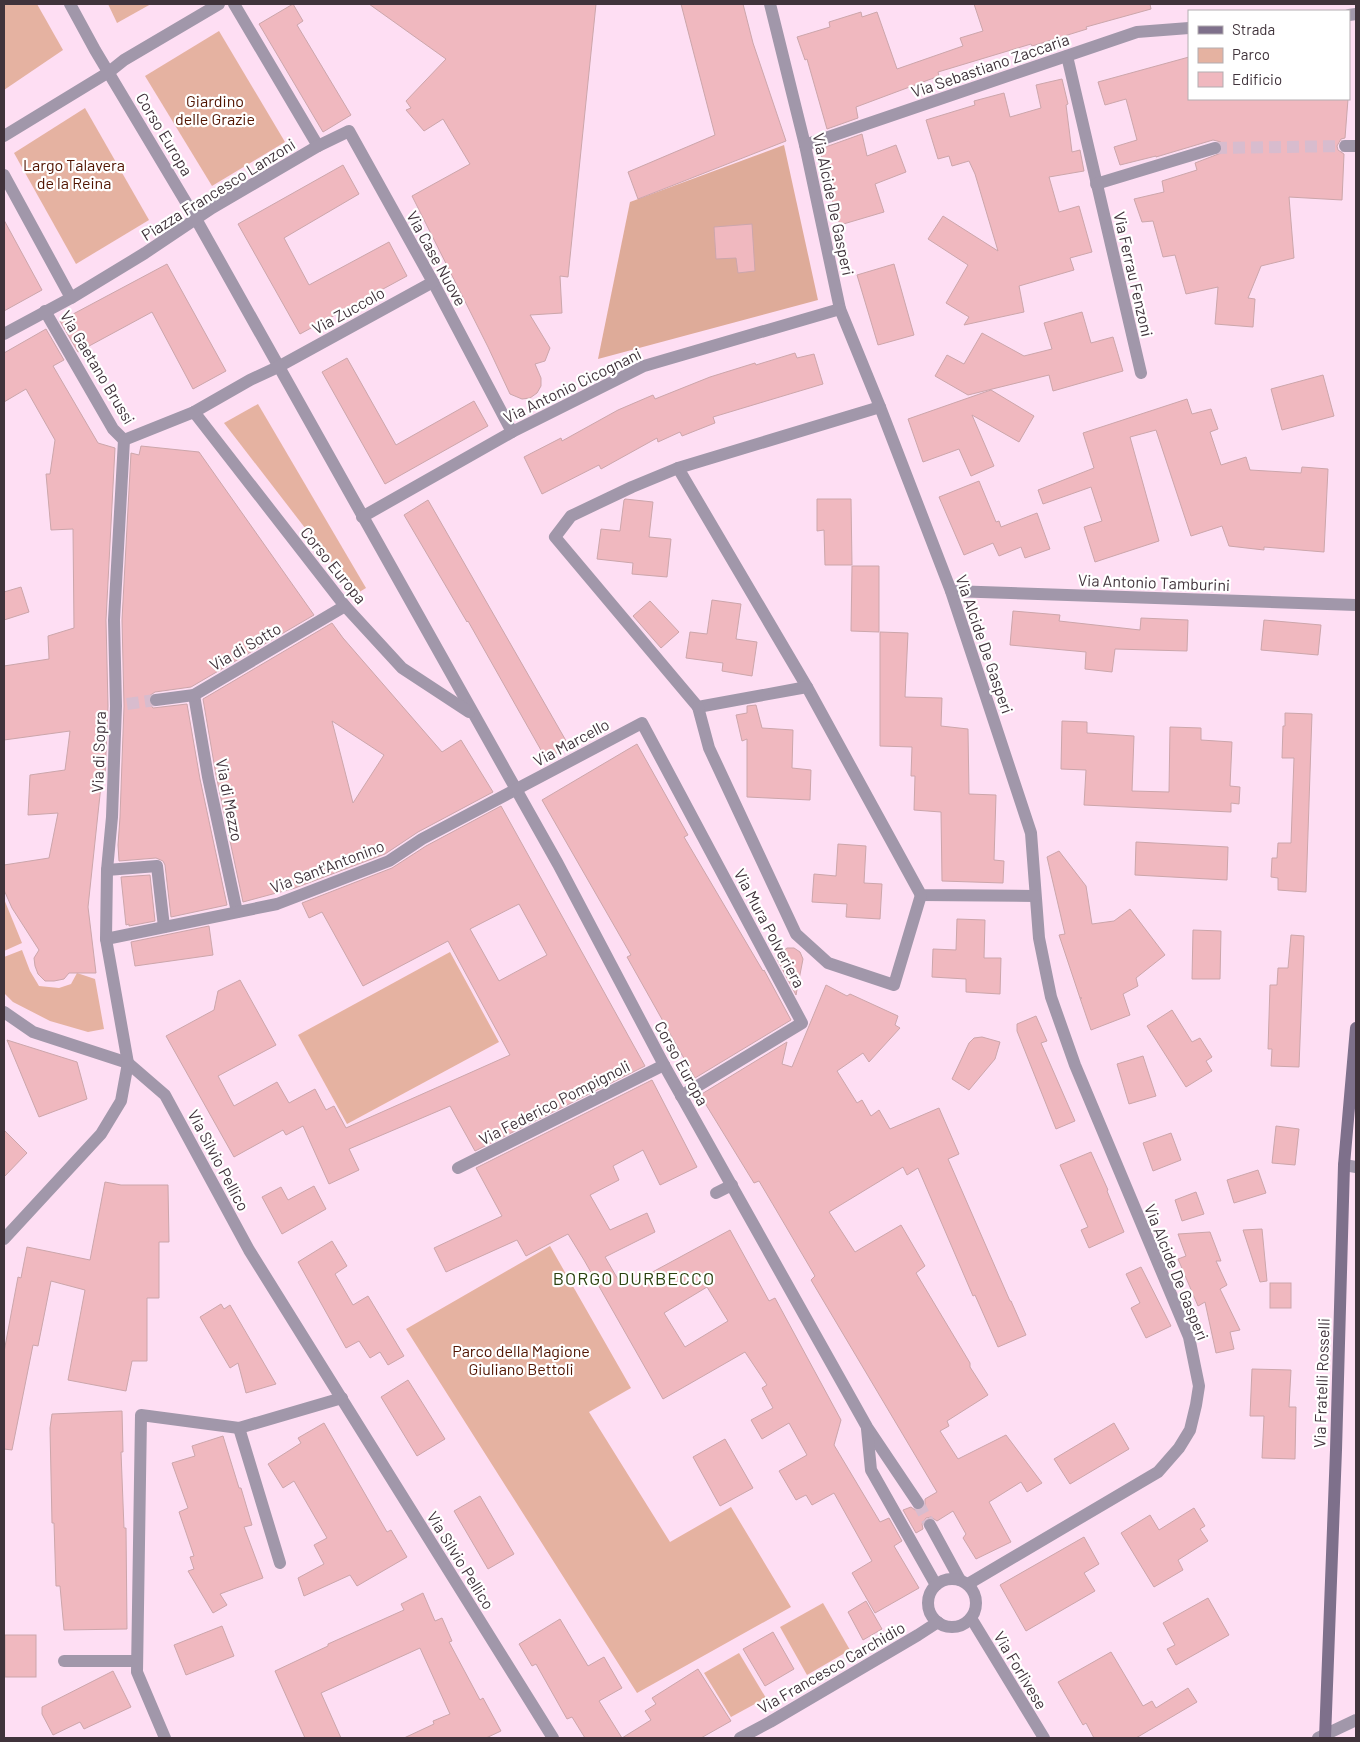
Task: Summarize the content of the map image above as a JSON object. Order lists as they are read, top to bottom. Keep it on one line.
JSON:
{"streets":{"main road":["Via Fratelli Rosselli"],"street":["Via Sebastiano Zaccaria","Corso Europa","Piazza Francesco Lanzoni","Via Alcide De Gasperi","Via Case Nuove","Via Ferrau Fenzoni","Via Zuccolo","Via Gaetano Brussi","Via Antonio Cicognani","Via Antonio Tamburini","Via di Sotto","Via Marcello","Via di Sopra","Via di Mezzo","Via Sant'Antonino","Via Mura Polveriera","Via Federico Pompignoli","Via Silvio Pellico","Via Francesco Carchidio","Via Forlivese"]},"crossings":[["Via Sebastiano Zaccaria","Via Alcide De Gasperi"],["Via Sebastiano Zaccaria","Via Ferrau Fenzoni"],["Corso Europa","Piazza Francesco Lanzoni"],["Corso Europa","Via Alcide De Gasperi"],["Corso Europa","Via Zuccolo"],["Corso Europa","Via Antonio Cicognani"],["Corso Europa","Via di Sotto"],["Corso Europa","Via Marcello"],["Corso Europa","Via Sant'Antonino"],["Corso Europa","Via Mura Polveriera"],["Corso Europa","Via Federico Pompignoli"],["Corso Europa","Via Francesco Carchidio"],["Corso Europa","Via Forlivese"],["Piazza Francesco Lanzoni","Via Case Nuove"],["Piazza Francesco Lanzoni","Via Gaetano Brussi"],["Via Alcide De Gasperi","Via Antonio Cicognani"],["Via Alcide De Gasperi","Via Antonio Tamburini"],["Via Alcide De Gasperi","Via Francesco Carchidio"],["Via Alcide De Gasperi","Via Forlivese"],["Via Case Nuove","Via Zuccolo"],["Via Case Nuove","Via Antonio Cicognani"],["Via Gaetano Brussi","Via di Sopra"],["Via di Sotto","Via di Mezzo"],["Via Marcello","Via Sant'Antonino"],["Via Marcello","Via Mura Polveriera"],["Via di Sopra","Via Sant'Antonino"],["Via di Sopra","Via Silvio Pellico"],["Via di Mezzo","Via Sant'Antonino"],["Via Francesco Carchidio","Via Forlivese"]],"districts":["BORGO DURBECCO"],"parks":["Giardino delle Grazie","Largo Talavera de la Reina","Parco della Magione Giuliano Bettoli"],"legend":["Strada","Parco","Edificio"]}
